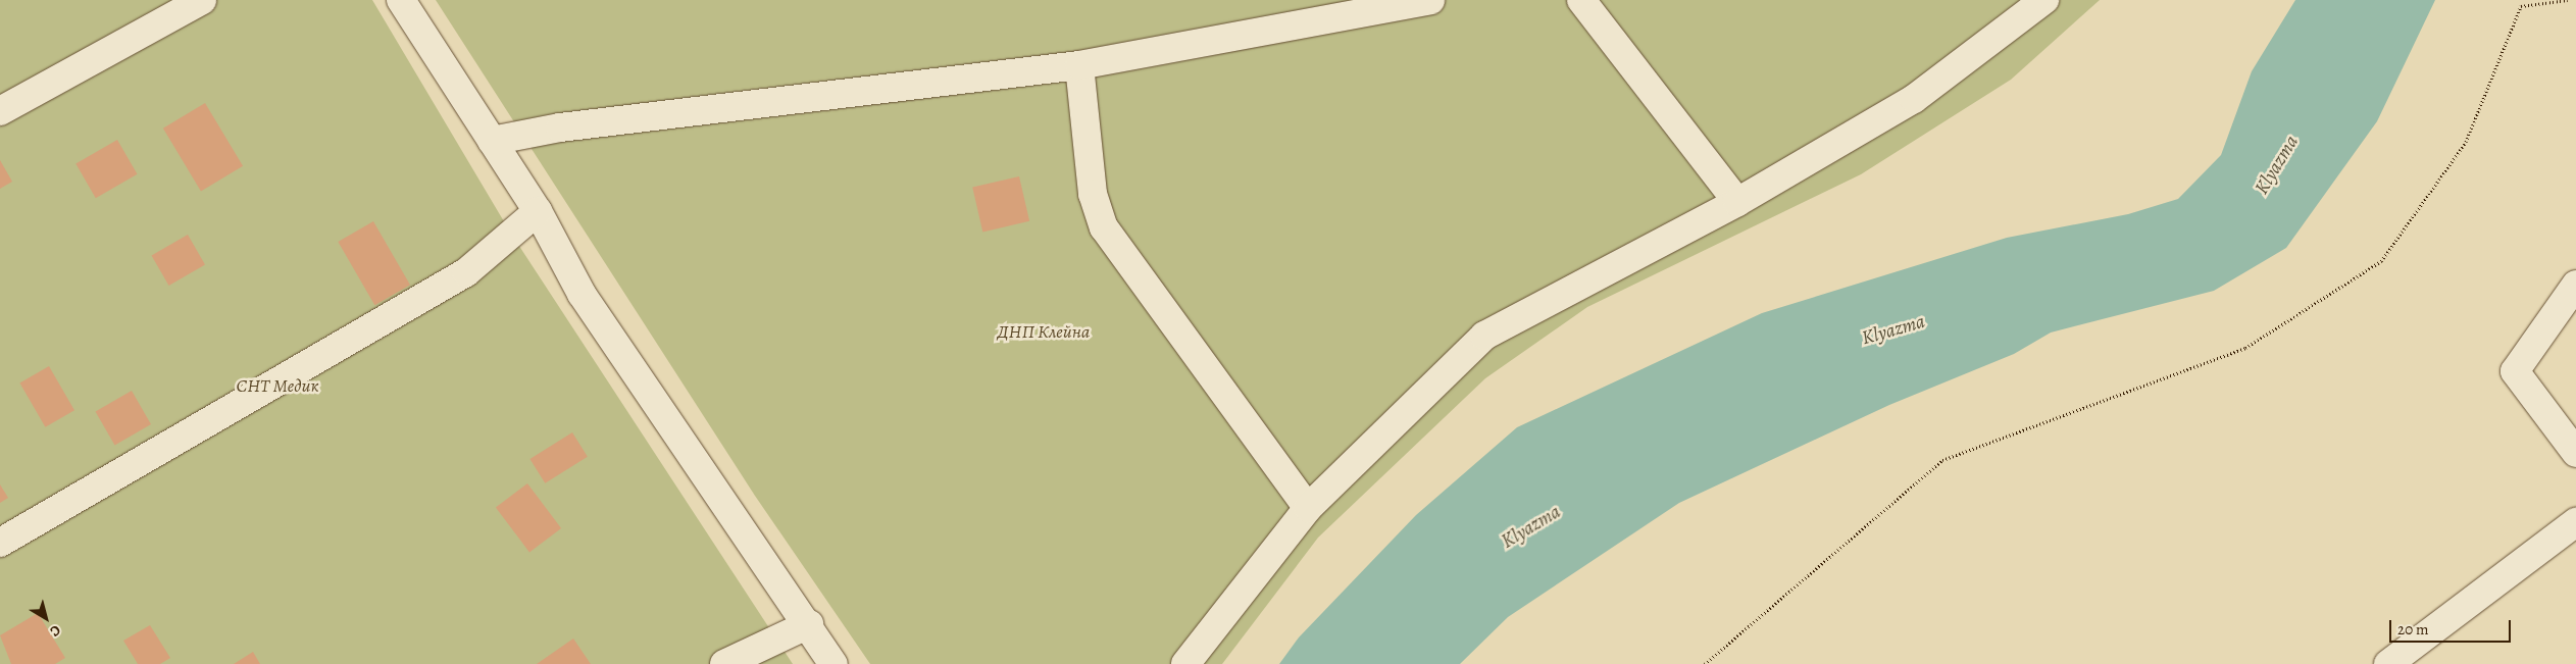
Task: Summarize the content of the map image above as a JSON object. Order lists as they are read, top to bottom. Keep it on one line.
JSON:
{"water":["Klyazma"],"parks":["ДНП Клейна","СНТ Медик"],"scale_bar":"20 m","north":"bottom right"}
